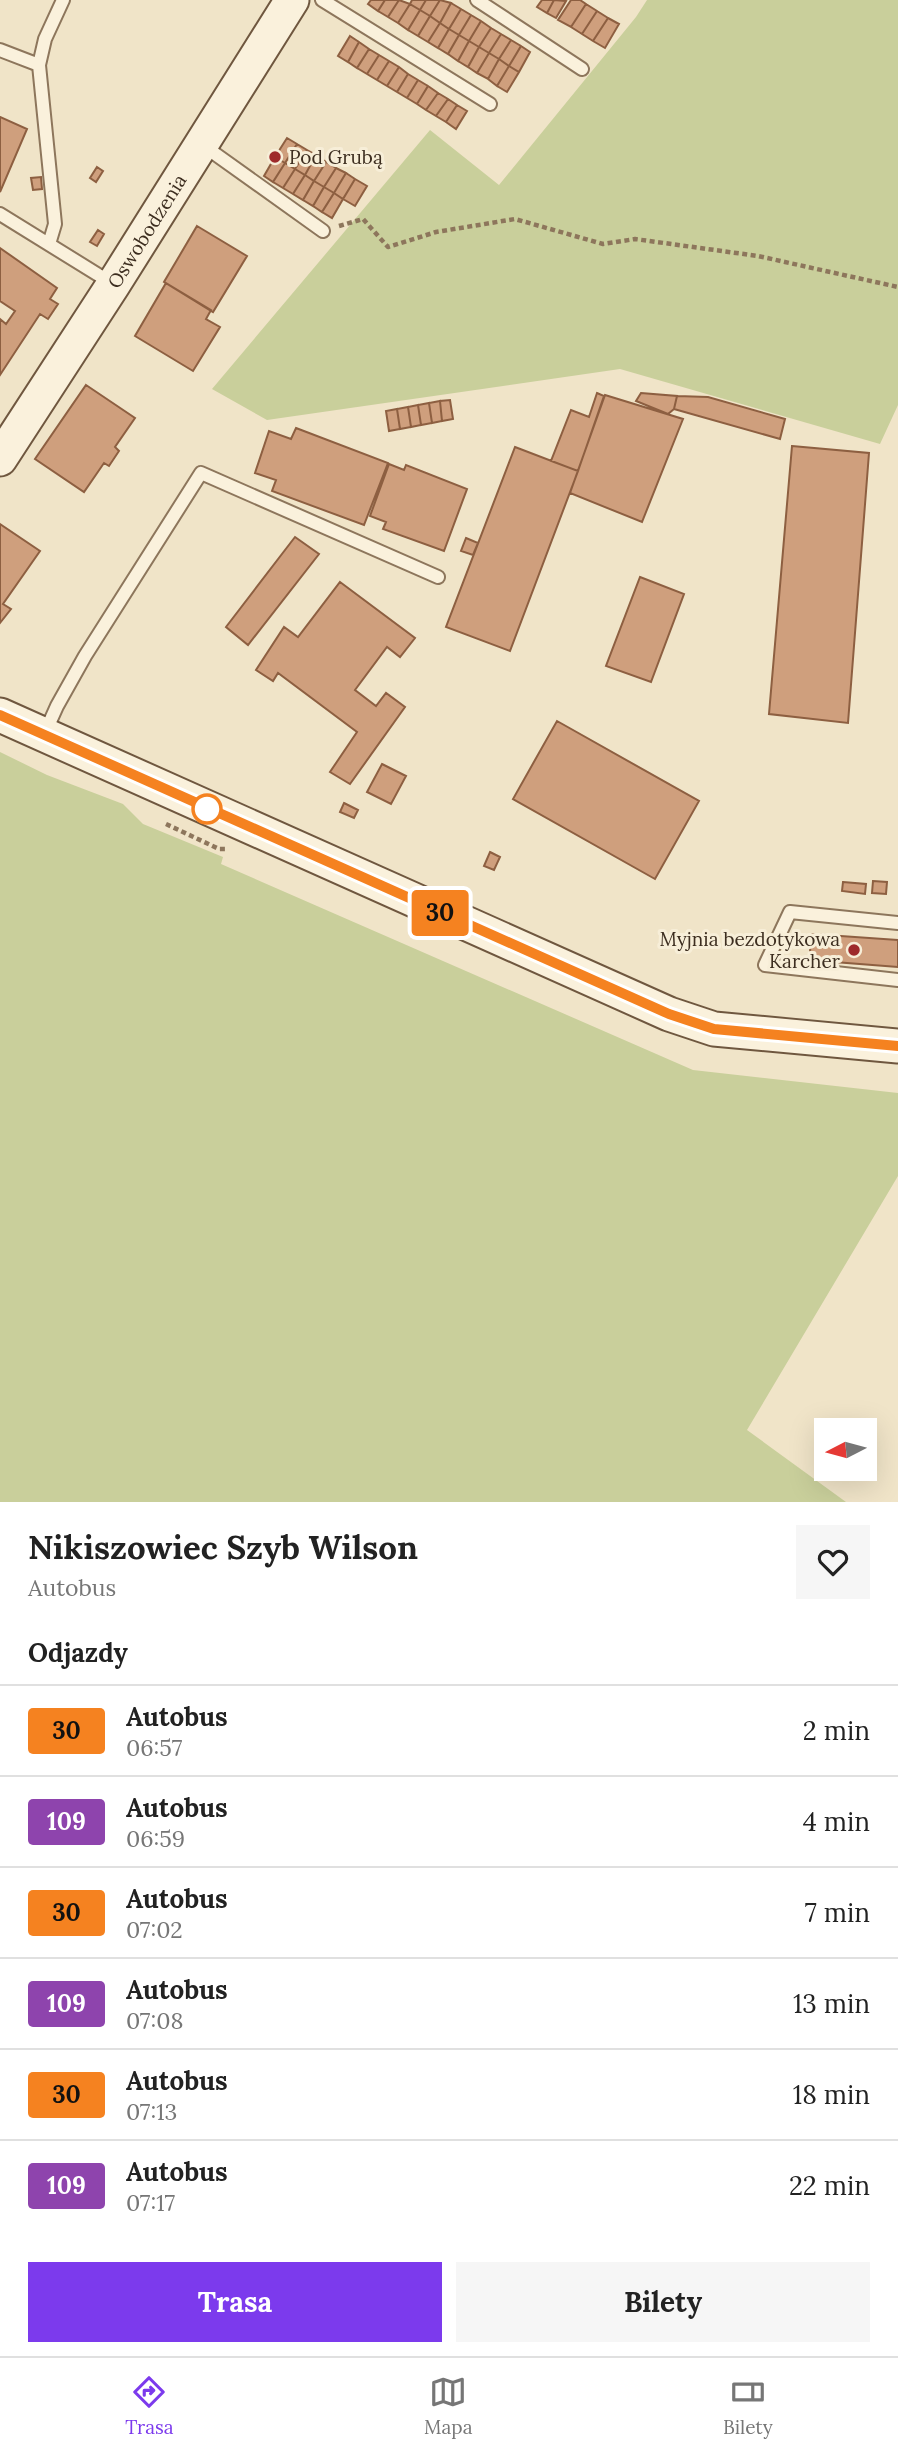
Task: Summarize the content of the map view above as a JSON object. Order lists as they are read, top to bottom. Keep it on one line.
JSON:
{"streets":{"street":["Oswobodzenia"]},"places":["Pod Grubą","Myjnia bezdotykowa Karcher"],"lines":["bus line 30"],"north":"left","page":{"on_map":"30","heading":[["Nikiszowiec Szyb Wilson","Autobus"],"Odjazdy"],"list":[{"mark":"30","name":"Autobus","note":"06:57","value":"2 min"},{"mark":"109","name":"Autobus","note":"06:59","value":"4 min"},{"mark":"30","name":"Autobus","note":"07:02","value":"7 min"},{"mark":"109","name":"Autobus","note":"07:08","value":"13 min"},{"mark":"30","name":"Autobus","note":"07:13","value":"18 min"},{"mark":"109","name":"Autobus","note":"07:17","value":"22 min"}],"buttons":["Trasa","Bilety"],"tabs":["Trasa","Mapa","Bilety"]}}
